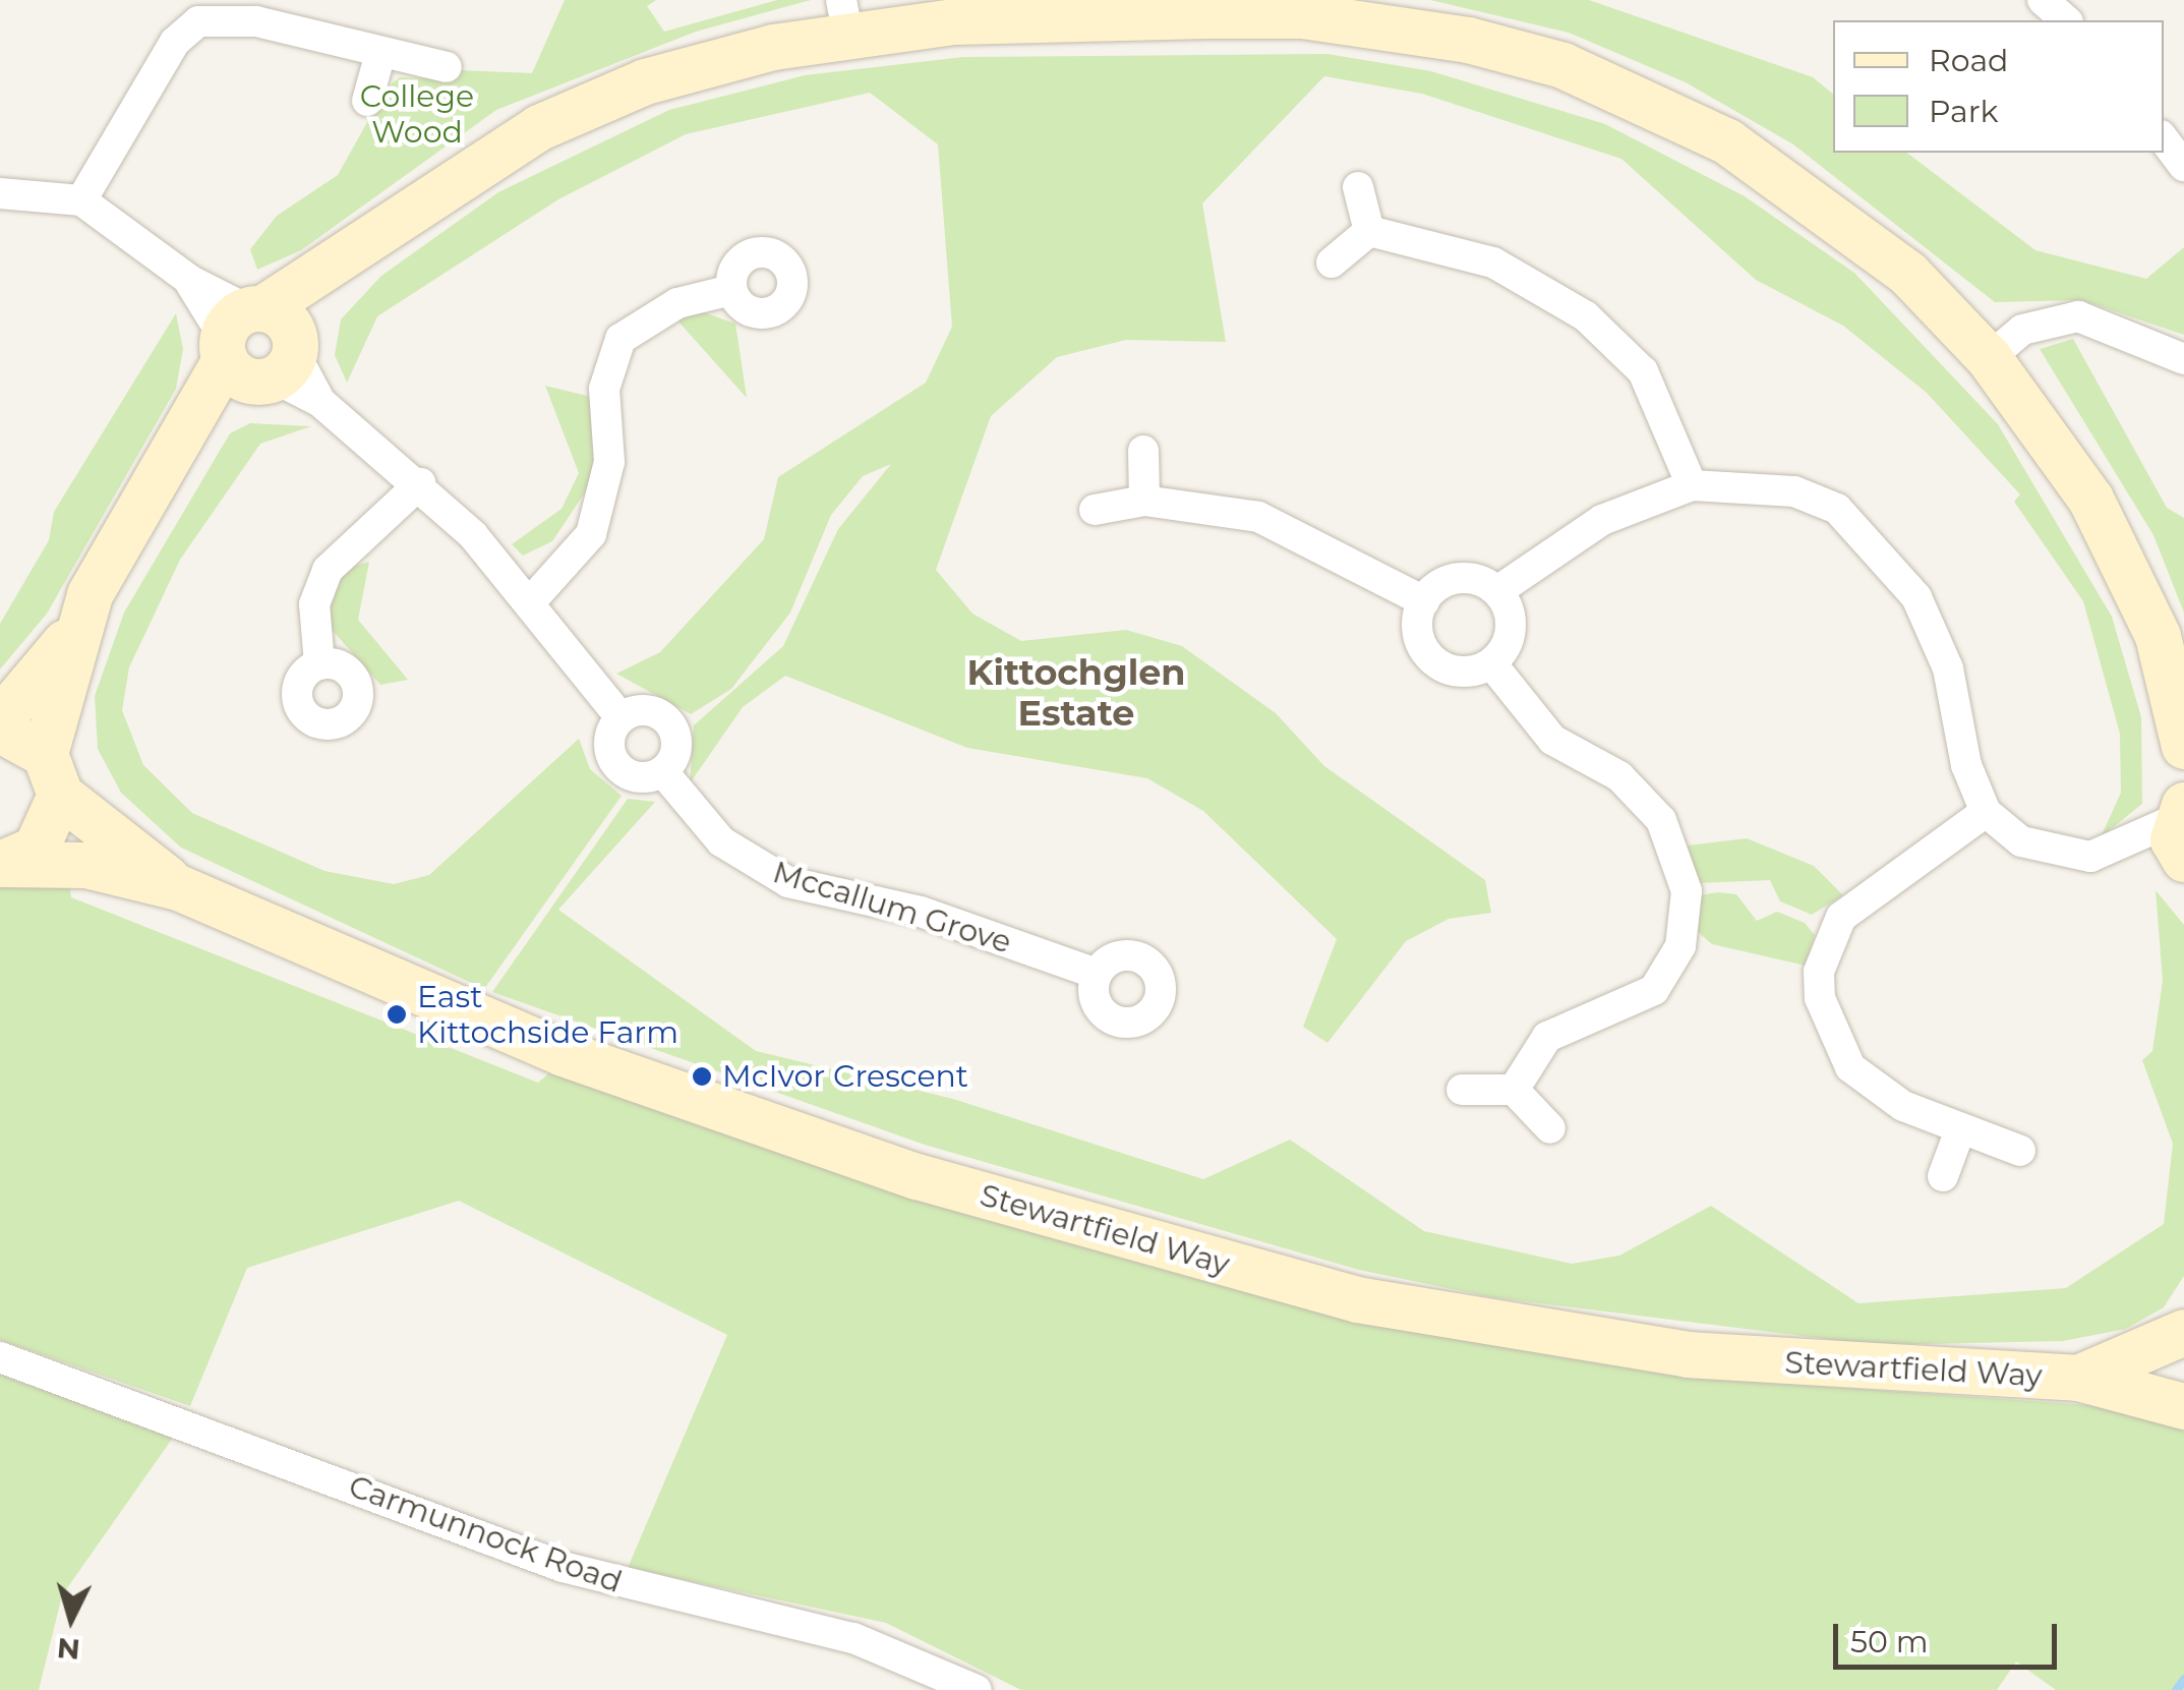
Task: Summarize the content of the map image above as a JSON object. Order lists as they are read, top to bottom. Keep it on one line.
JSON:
{"streets":{"street":["Mccallum Grove","Stewartfield Way","Carmunnock Road"]},"districts":["Kittochglen Estate"],"parks":["College Wood"],"places":["East Kittochside Farm","McIvor Crescent"],"legend":["Road","Park"],"scale_bar":"50 m","north":"bottom"}
